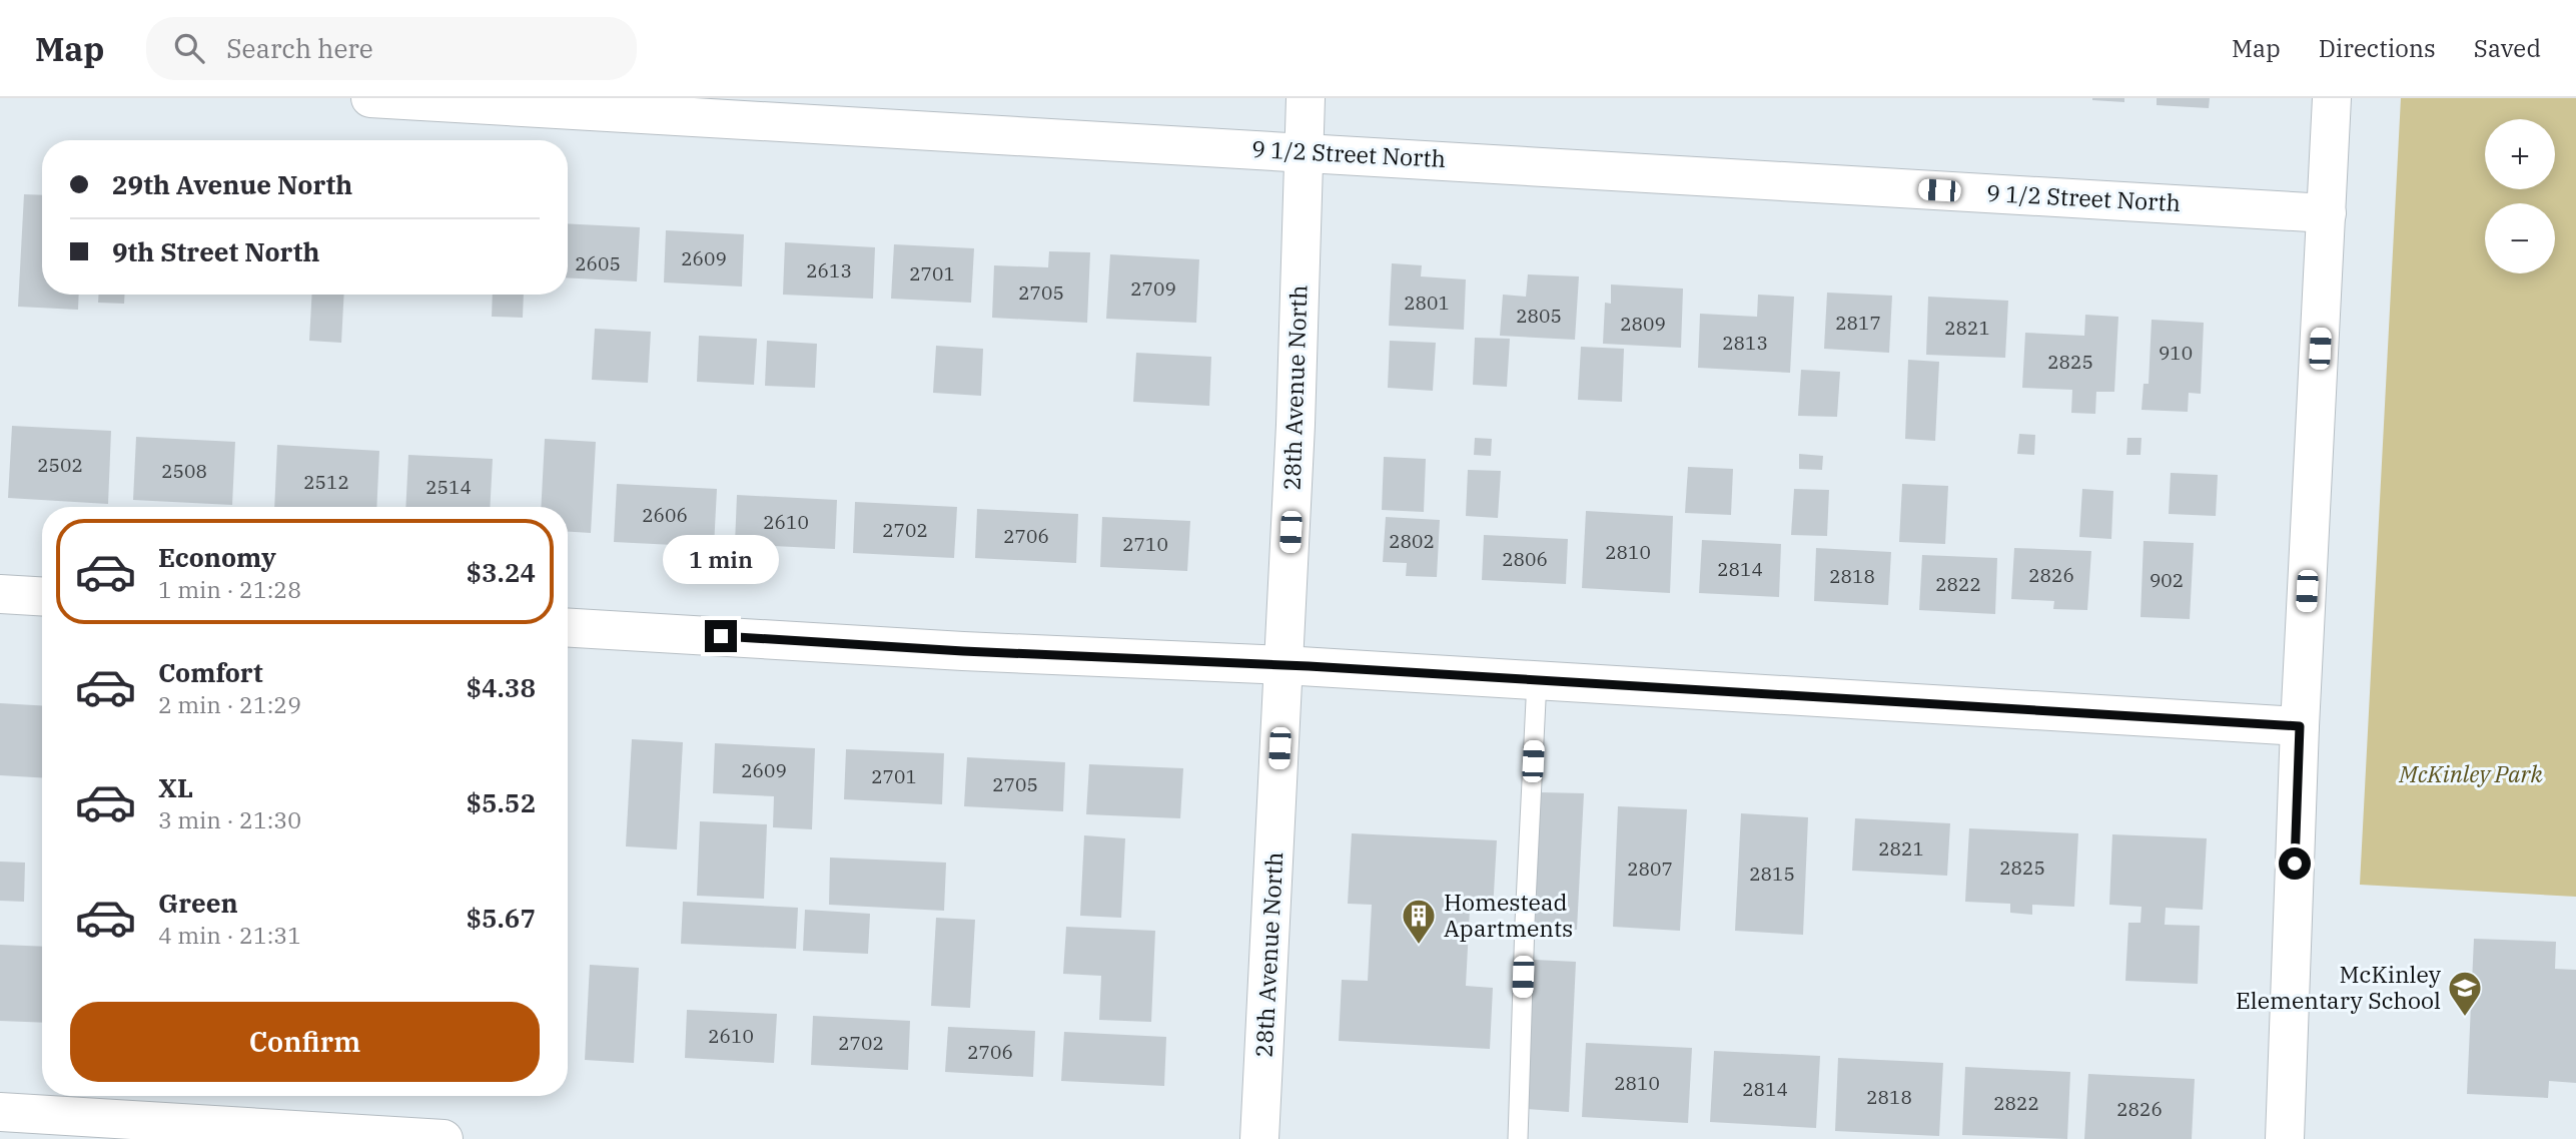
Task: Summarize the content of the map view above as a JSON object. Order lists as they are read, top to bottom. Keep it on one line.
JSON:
{"streets":{"street":["9 1/2 Street North","28th Avenue North"]},"crossings":[["9 1/2 Street North","28th Avenue North"]],"parks":["McKinley Park"],"places":{"building":["Homestead Apartments"],"school or university":["McKinley Elementary School"]},"house_numbers":["2609","2605","2613","2701","2709","2705","2801","2805","2817","2809","2821","2813","910","2825","2502","2508","2512","2514","2606","2610","2702","2706","2802","2710","2810","2806","2814","2826","2818","902","2822","2609","2701","2705","2821","2825","2807","2815","2610","2702","2706","2810","2814","2818","2822","2826"],"page":{"header":"Map","search":"Search here","nav":["Map","Directions","Saved"],"map_buttons":["+","−"],"banner":["29th Avenue North","9th Street North"],"list":[{"name":"Economy","note":"1 min · 21:28","value":"$3.24"},{"name":"Comfort","note":"2 min · 21:29","value":"$4.38"},{"name":"XL","note":"3 min · 21:30","value":"$5.52"},{"name":"Green","note":"4 min · 21:31","value":"$5.67"}],"bubble":"1 min","buttons":"Confirm"}}
